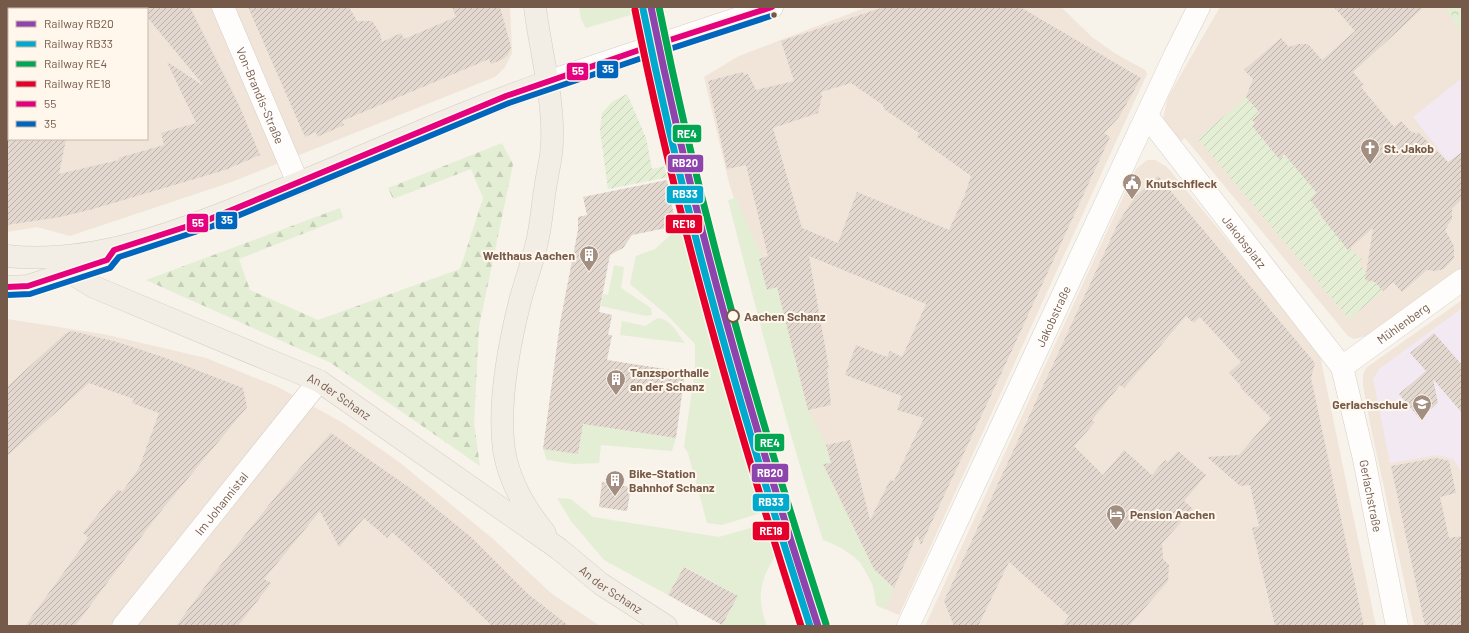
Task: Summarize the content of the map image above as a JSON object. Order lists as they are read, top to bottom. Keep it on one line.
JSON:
{"streets":{"main road":["An der Schanz"],"street":["Von-Brandis-Straße","Jakobsplatz","Jakobstraße","Mühlenberg","Gerlachstraße","Im Johannistal"]},"crossings":[["Jakobsplatz","Jakobstraße"],["Jakobsplatz","Mühlenberg"],["Jakobsplatz","Gerlachstraße"],["Mühlenberg","Gerlachstraße"],["An der Schanz","Im Johannistal"]],"places":{"church":["St. Jakob"],"public building":["Knutschfleck"],"building":["Welthaus Aachen","Tanzsporthalle an der Schanz","Bike-Station Bahnhof Schanz"],"other":["Aachen Schanz"],"school or university":["Gerlachschule"],"hotel":["Pension Aachen"]},"lines":["rail line RB20","rail line RE4","transit line 55","rail line RB33","rail line RE18","transit line 35"],"legend":["Railway RB20","Railway RB33","Railway RE4","Railway RE18","55","35"]}
